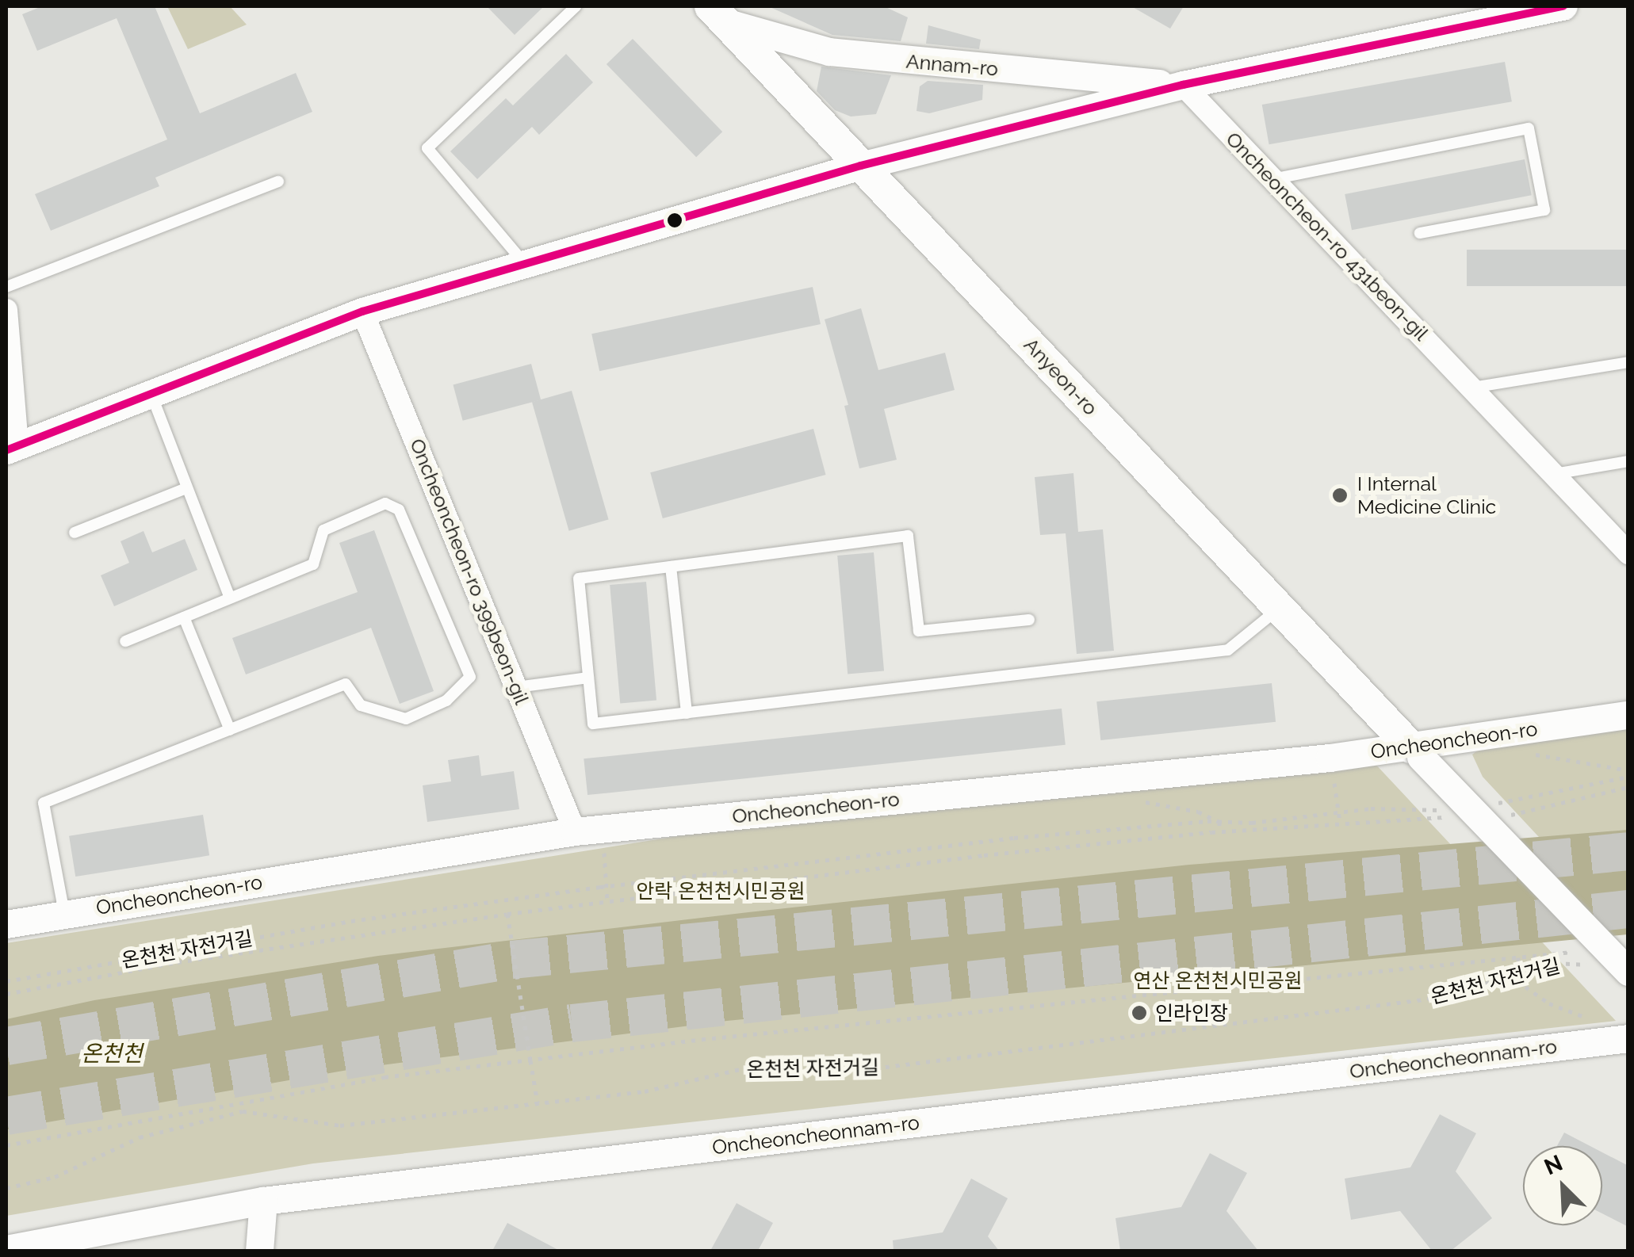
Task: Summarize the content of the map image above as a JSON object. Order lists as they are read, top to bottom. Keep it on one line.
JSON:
{"streets":{"main road":["Anyeon-ro"],"street":["Annam-ro","Oncheoncheon-ro 431beon-gil","Oncheoncheon-ro 399beon-gil","Oncheoncheon-ro","Oncheoncheonnam-ro"],"path":["온천천 자전거길"]},"crossings":[["Annam-ro","Oncheoncheon-ro 431beon-gil"],["Annam-ro","Anyeon-ro"],["Annam-ro","Oncheoncheon-ro 399beon-gil"],["Anyeon-ro","Oncheoncheon-ro"],["Oncheoncheon-ro 399beon-gil","Oncheoncheon-ro"],["Oncheoncheon-ro","온천천 자전거길"]],"water":["온천천"],"parks":["안락 온천천시민공원","연산 온천천시민공원"],"places":["I Internal Medicine Clinic","인라인장"],"north":"top left"}
